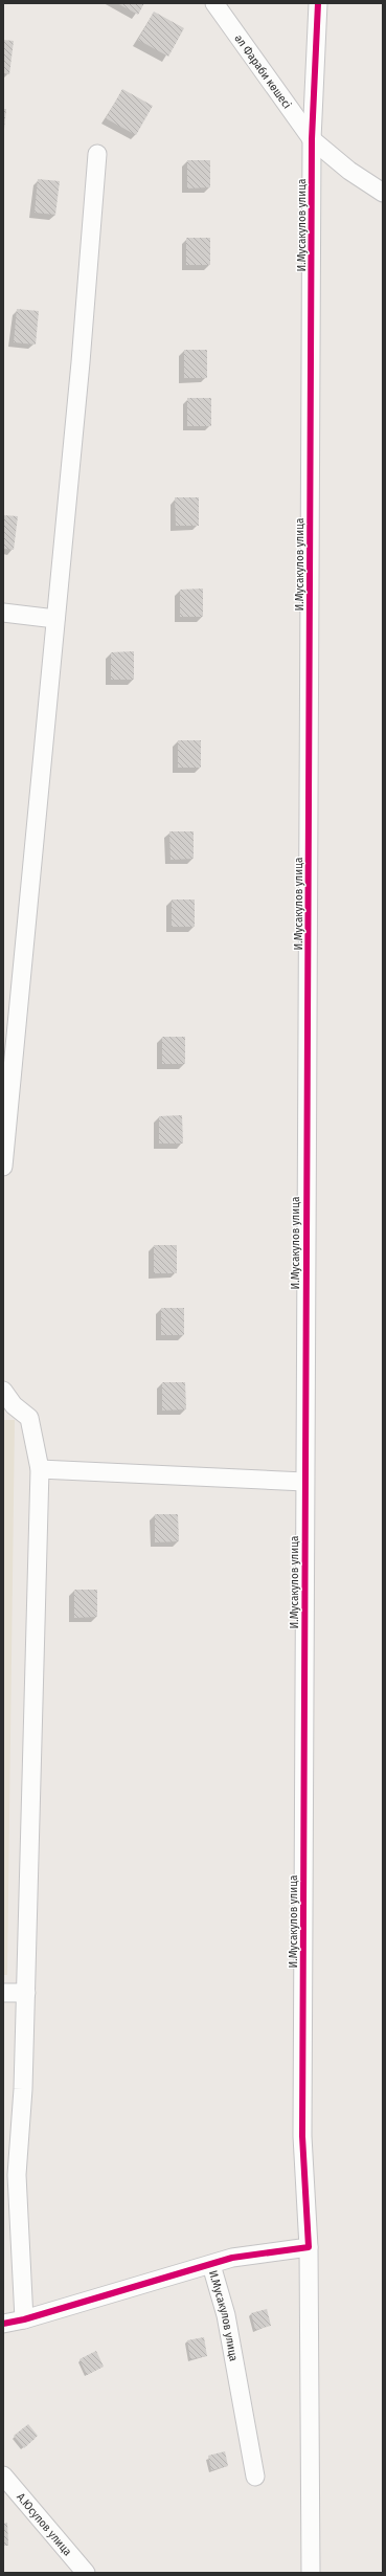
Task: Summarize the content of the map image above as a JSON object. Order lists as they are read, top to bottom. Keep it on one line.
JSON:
{"streets":{"street":["әл Фараби көшесі","И.Мусакулов улица","А.Юсупов улица"]},"crossings":[["әл Фараби көшесі","И.Мусакулов улица"]]}
